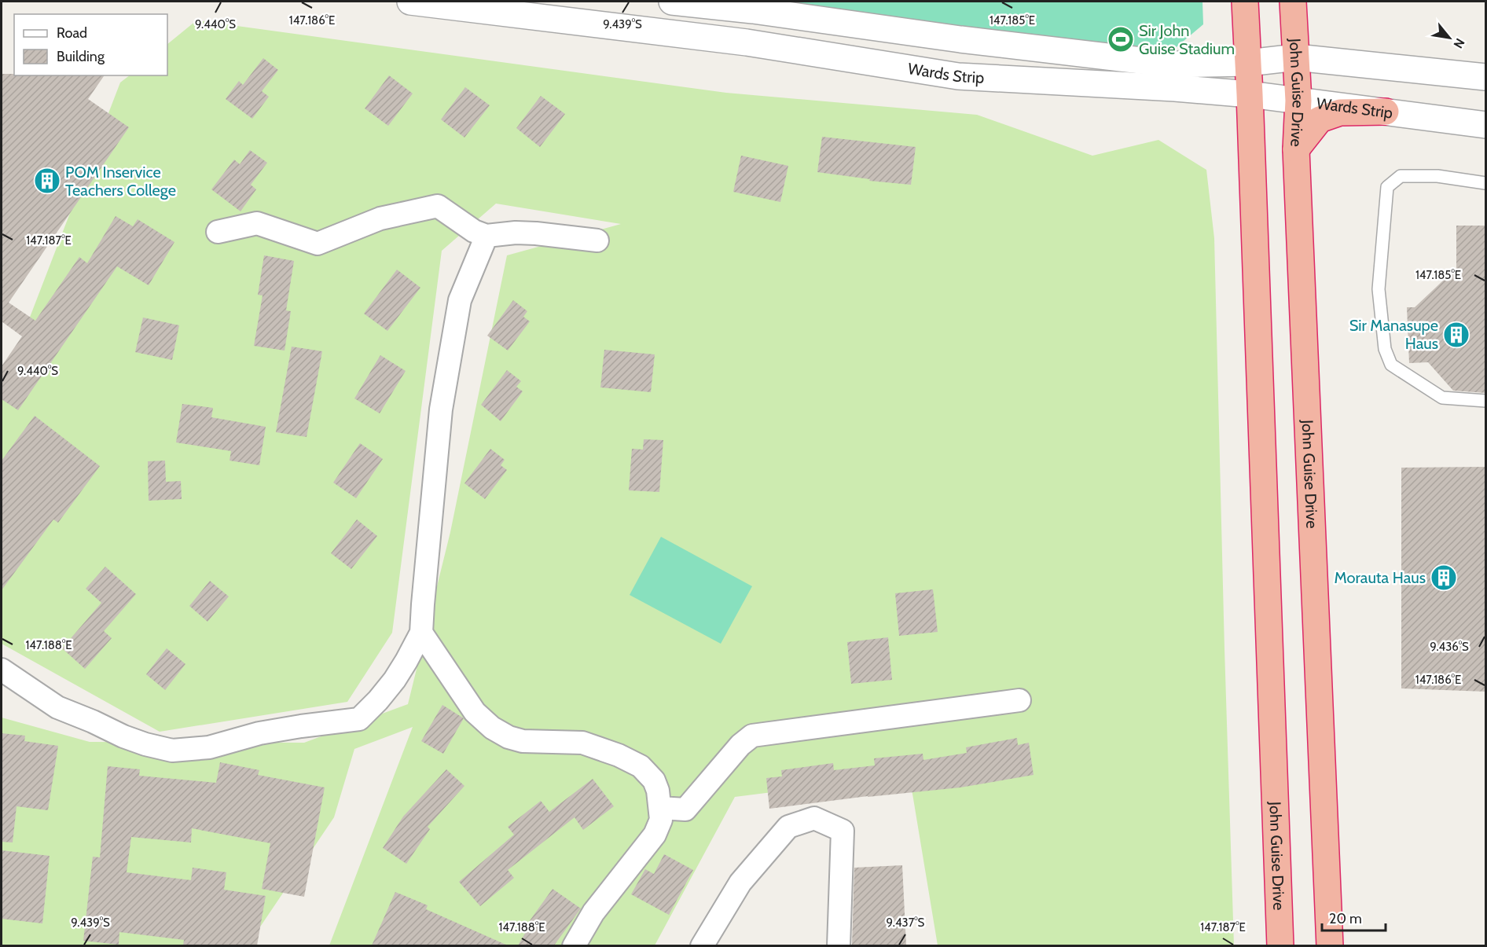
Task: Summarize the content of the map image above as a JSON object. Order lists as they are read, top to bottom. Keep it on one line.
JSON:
{"streets":{"highway":["John Guise Drive"],"street":["Wards Strip"]},"crossings":[["Wards Strip","John Guise Drive"]],"places":{"sports":["Sir John Guise Stadium"],"building":["POM Inservice Teachers College","Sir Manasupe Haus","Morauta Haus"]},"legend":["Road","Building"],"scale_bar":"20 m","north":"bottom right","coordinates":["147.186°E","147.185°E","9.440°S","9.439°S","147.187°E","147.188°E","9.436°S","9.437°S"]}
